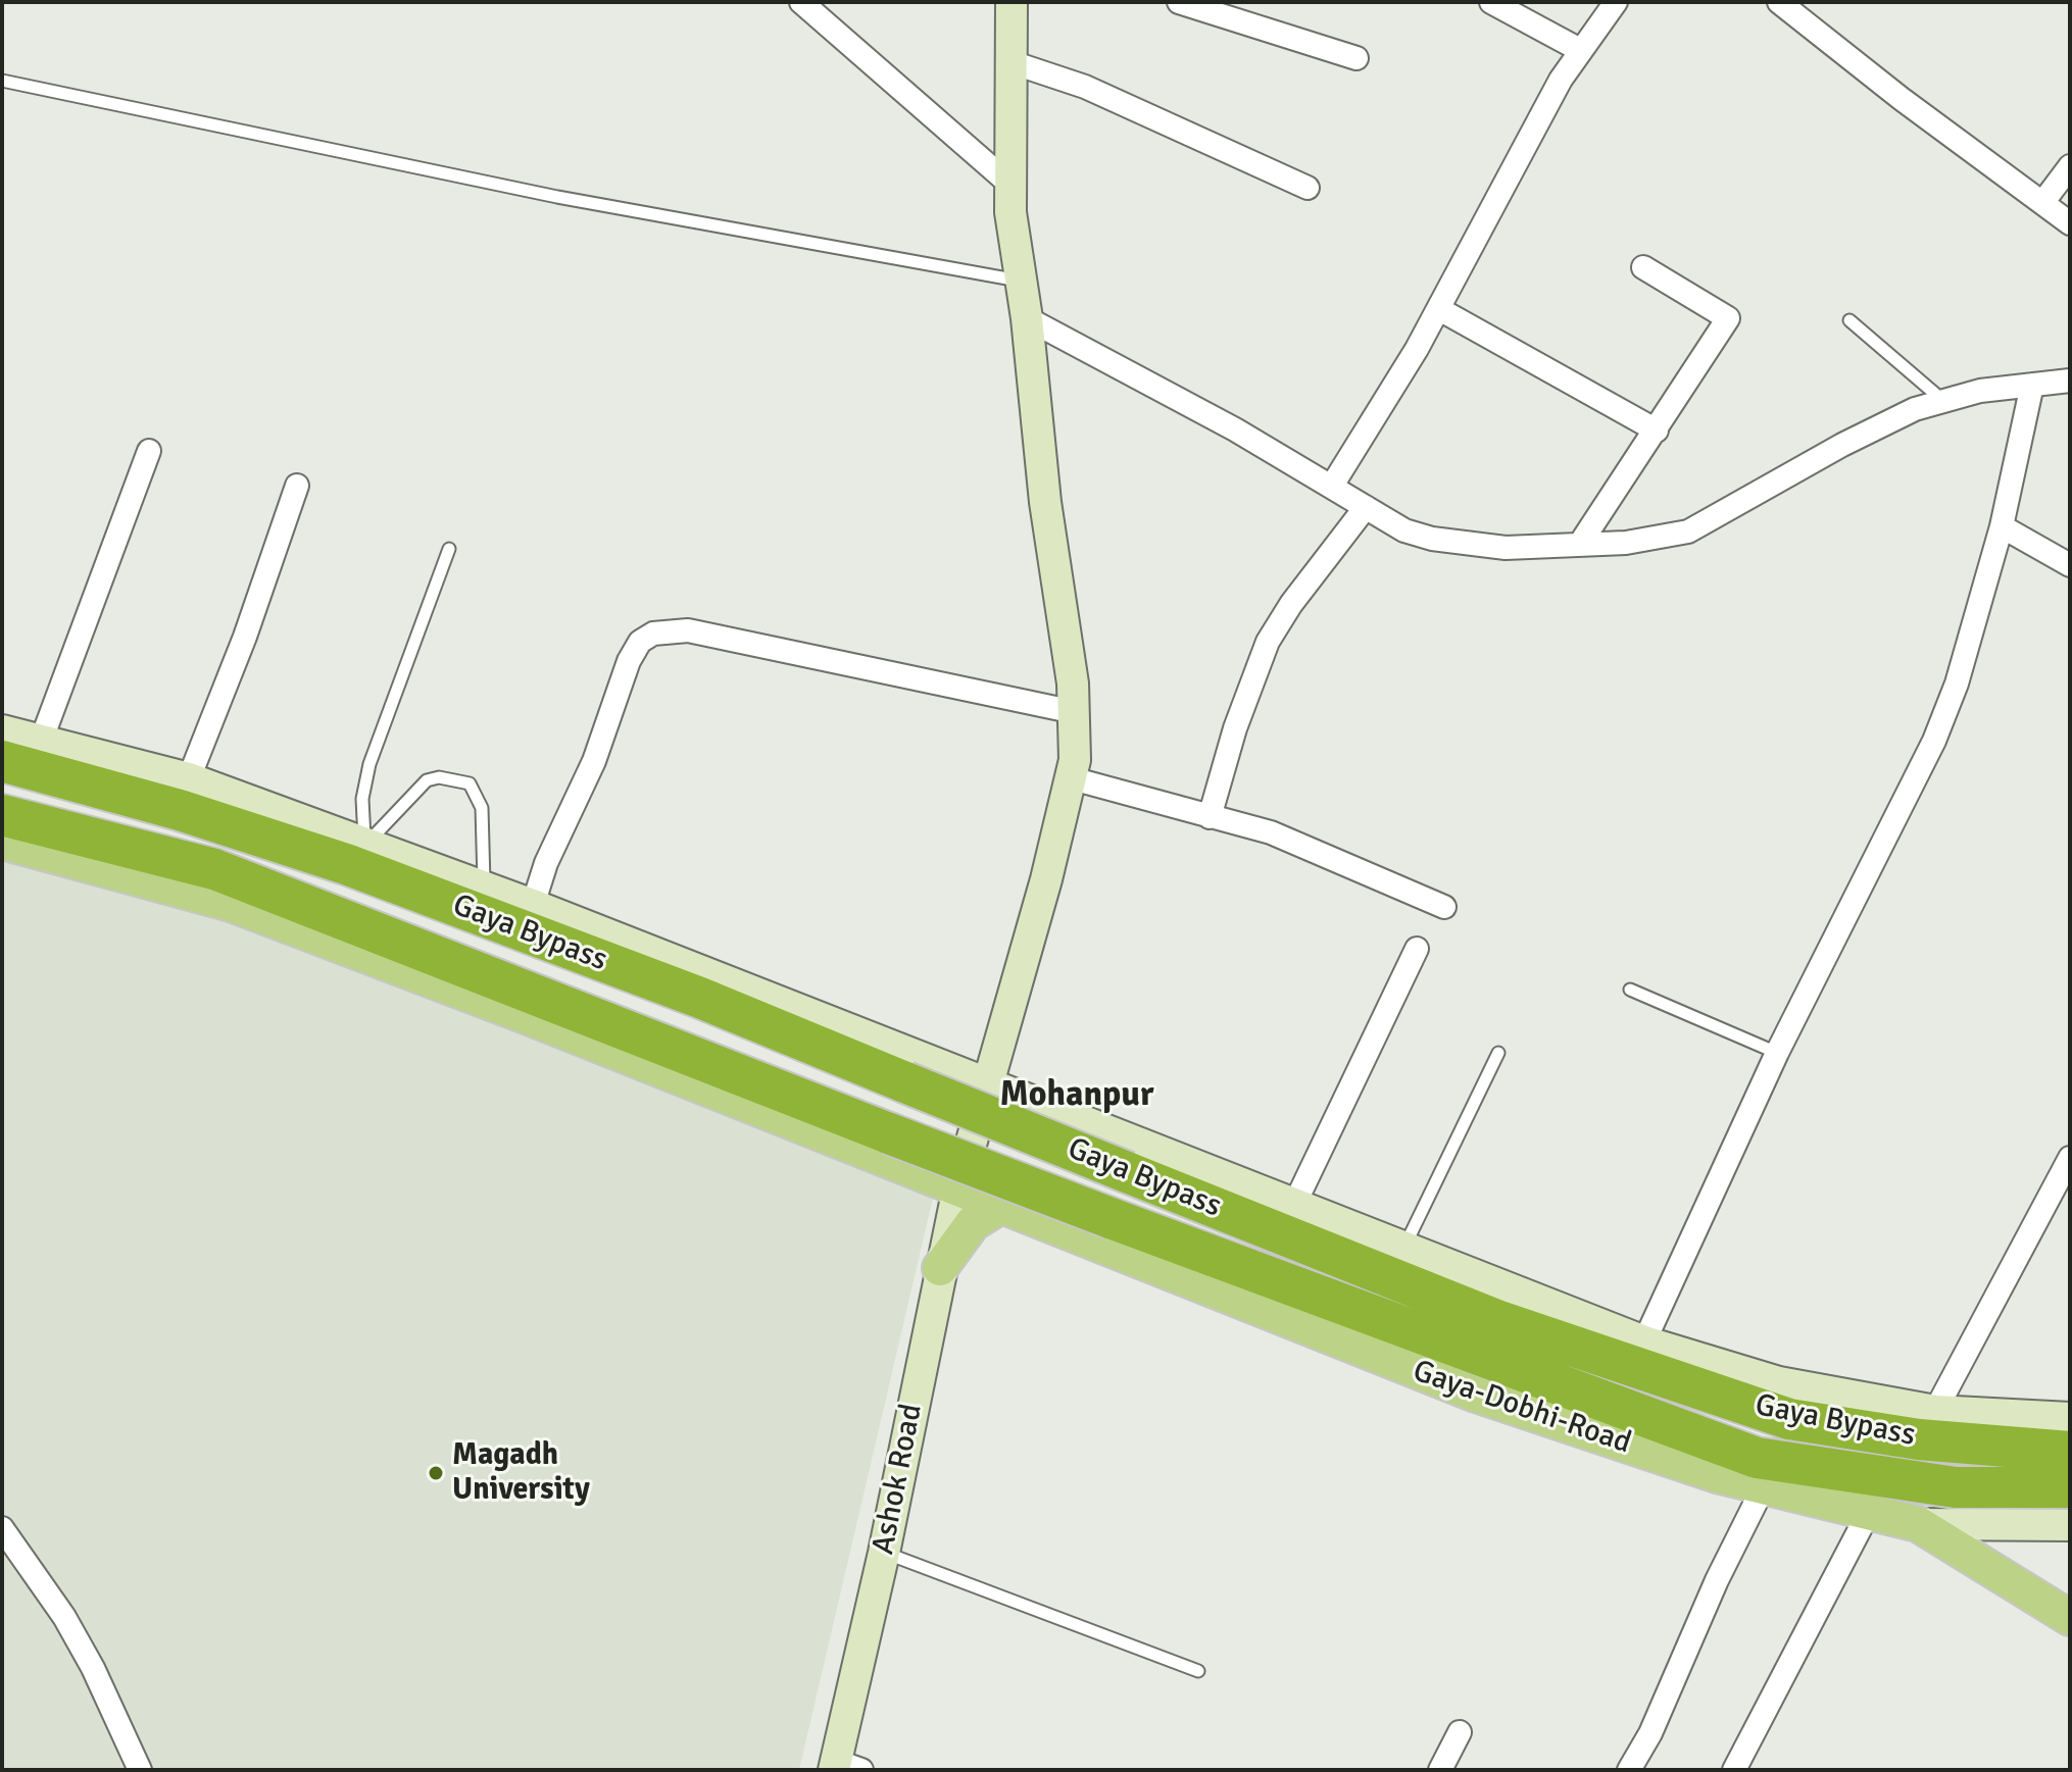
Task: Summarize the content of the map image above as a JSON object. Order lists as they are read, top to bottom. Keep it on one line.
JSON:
{"streets":{"highway":["Gaya Bypass"],"main road":["Gaya-Dobhi-Road"],"street":["Ashok Road"]},"crossings":[["Gaya-Dobhi-Road","Ashok Road"]],"districts":["Mohanpur"],"places":["Magadh University"]}
